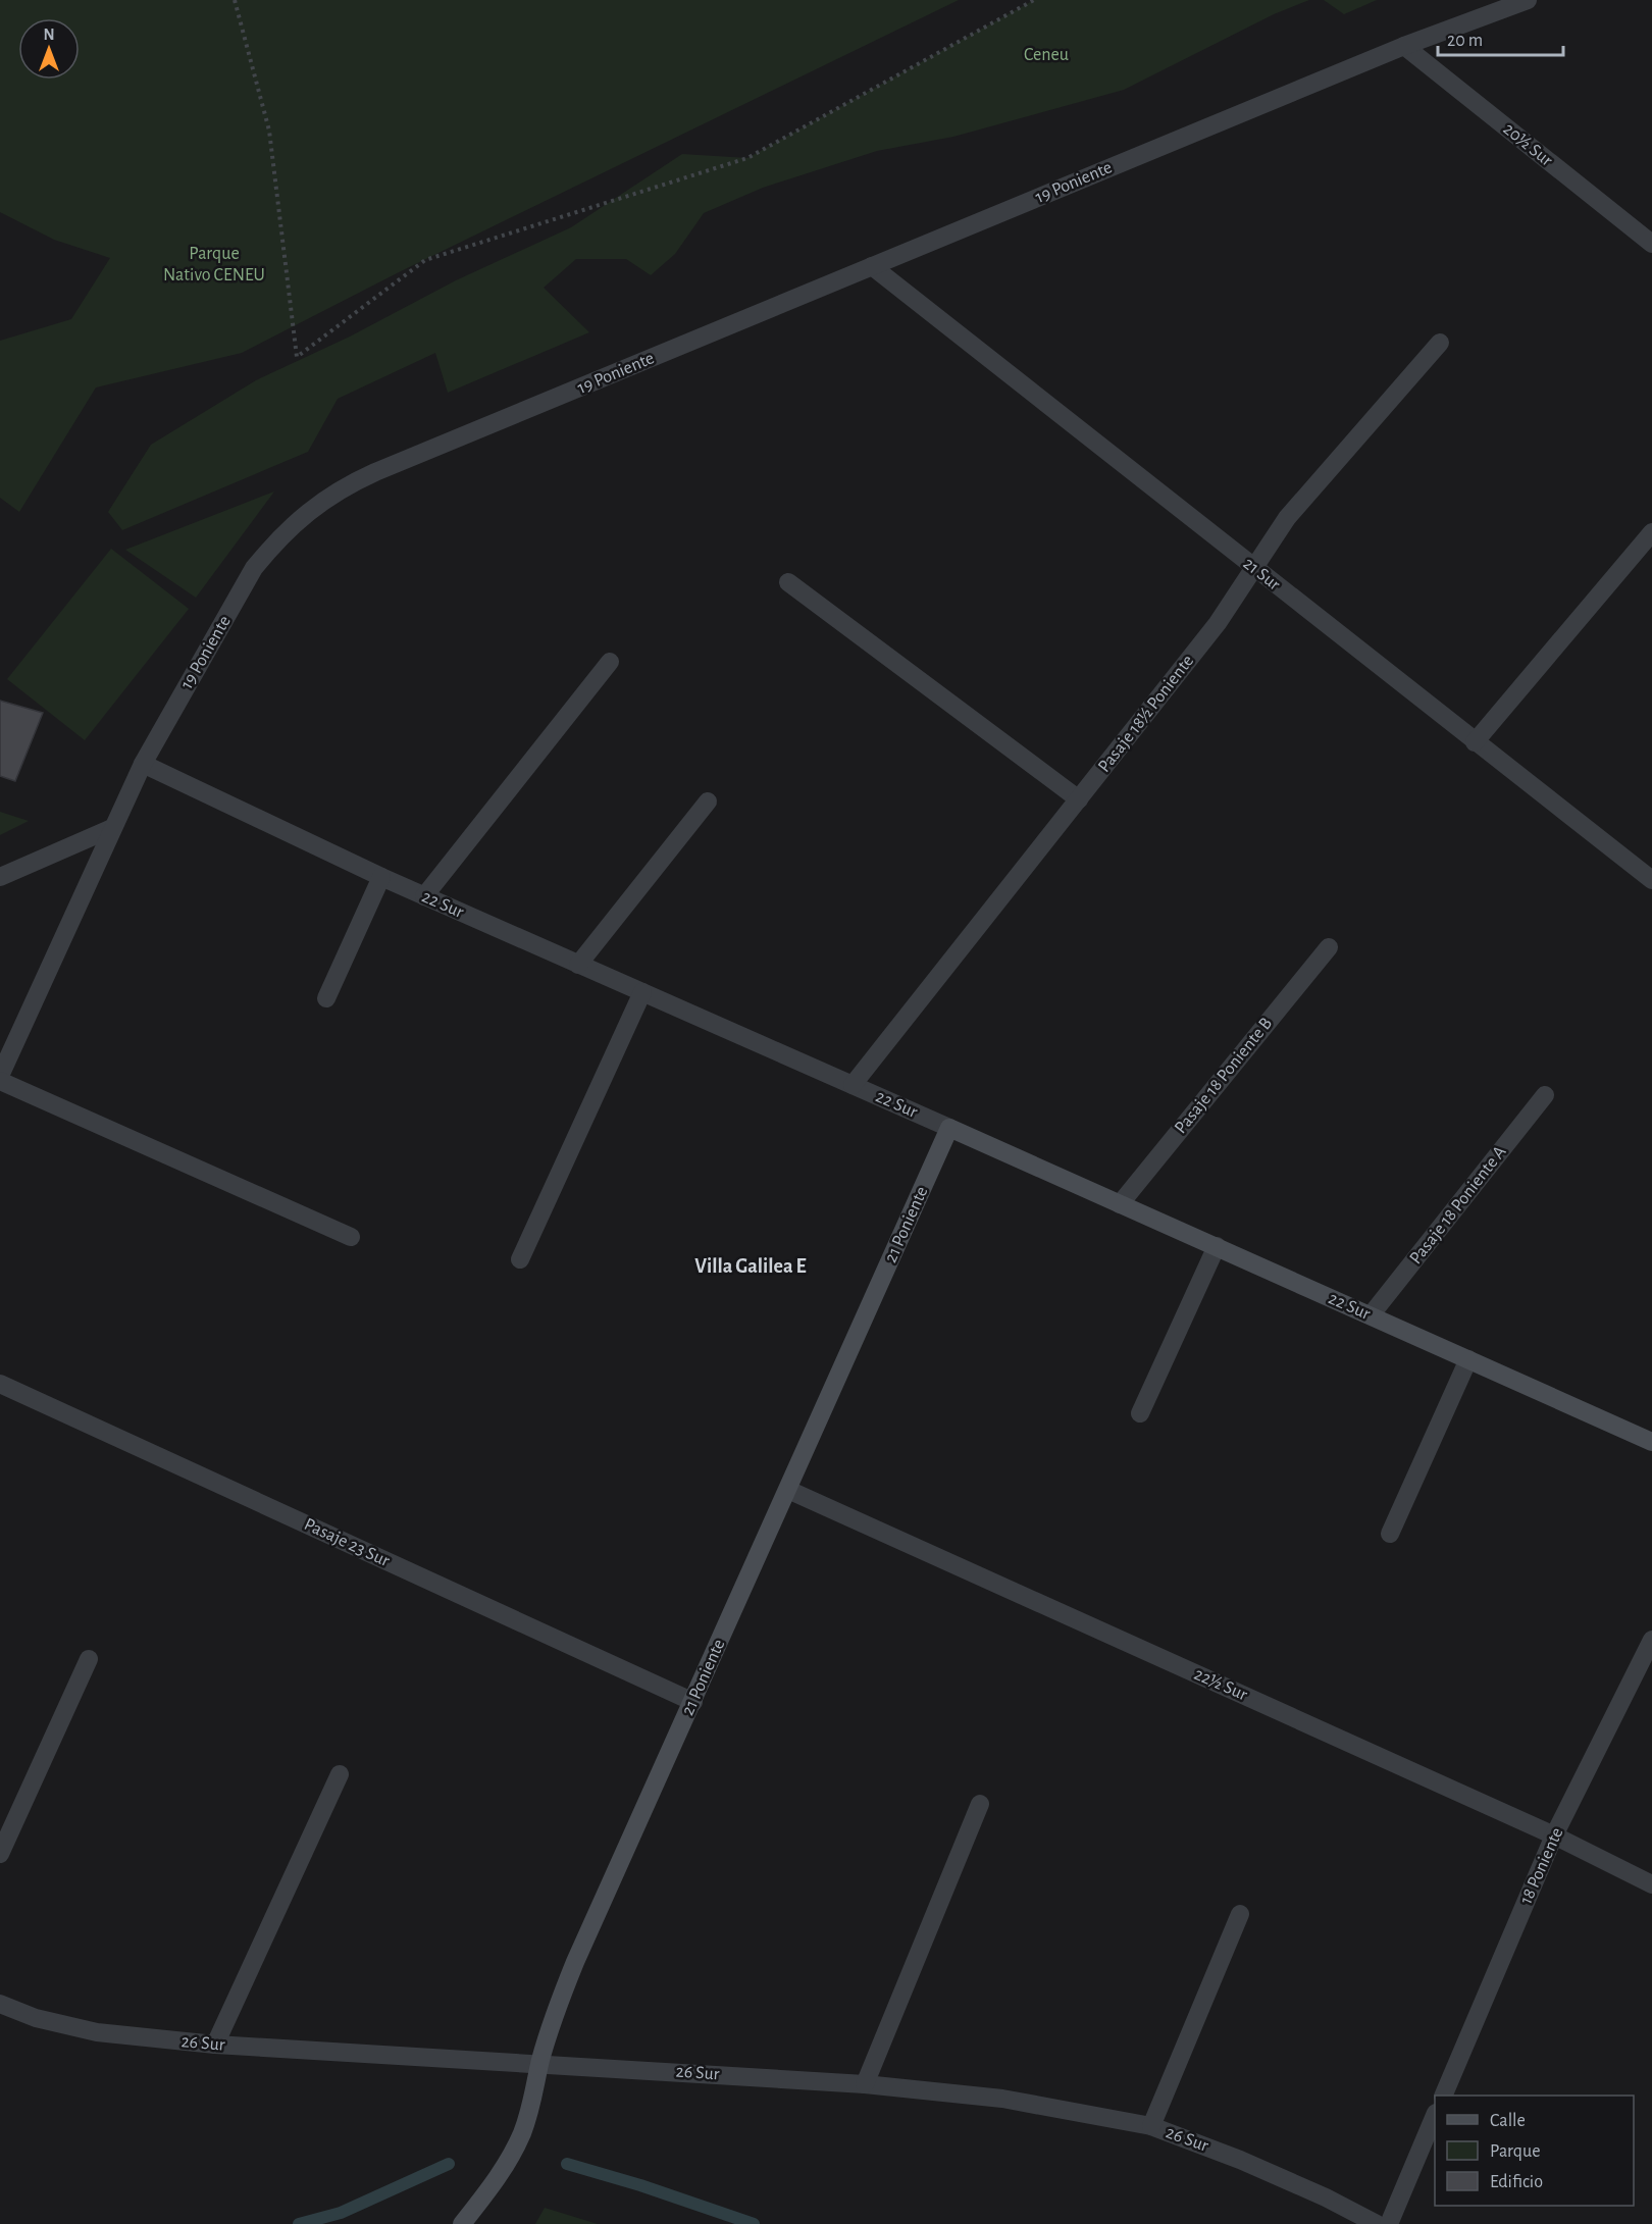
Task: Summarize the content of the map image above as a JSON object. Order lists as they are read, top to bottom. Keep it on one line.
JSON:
{"streets":{"street":["20½ Sur","19 Poniente","21 Sur","Pasaje 18½ Poniente","22 Sur","Pasaje 18 Poniente B","Pasaje 18 Poniente A","21 Poniente","Pasaje 23 Sur","22½ Sur","18 Poniente","26 Sur"]},"crossings":[["20½ Sur","19 Poniente"],["19 Poniente","21 Sur"],["19 Poniente","22 Sur"],["21 Sur","Pasaje 18½ Poniente"],["Pasaje 18½ Poniente","22 Sur"],["22 Sur","Pasaje 18 Poniente B"],["22 Sur","Pasaje 18 Poniente A"],["22 Sur","21 Poniente"],["21 Poniente","Pasaje 23 Sur"],["21 Poniente","22½ Sur"],["21 Poniente","26 Sur"],["22½ Sur","18 Poniente"]],"districts":["Villa Galilea E"],"parks":["Ceneu","Parque Nativo CENEU"],"legend":["Calle","Parque","Edificio"],"scale_bar":"20 m","north":"top"}
